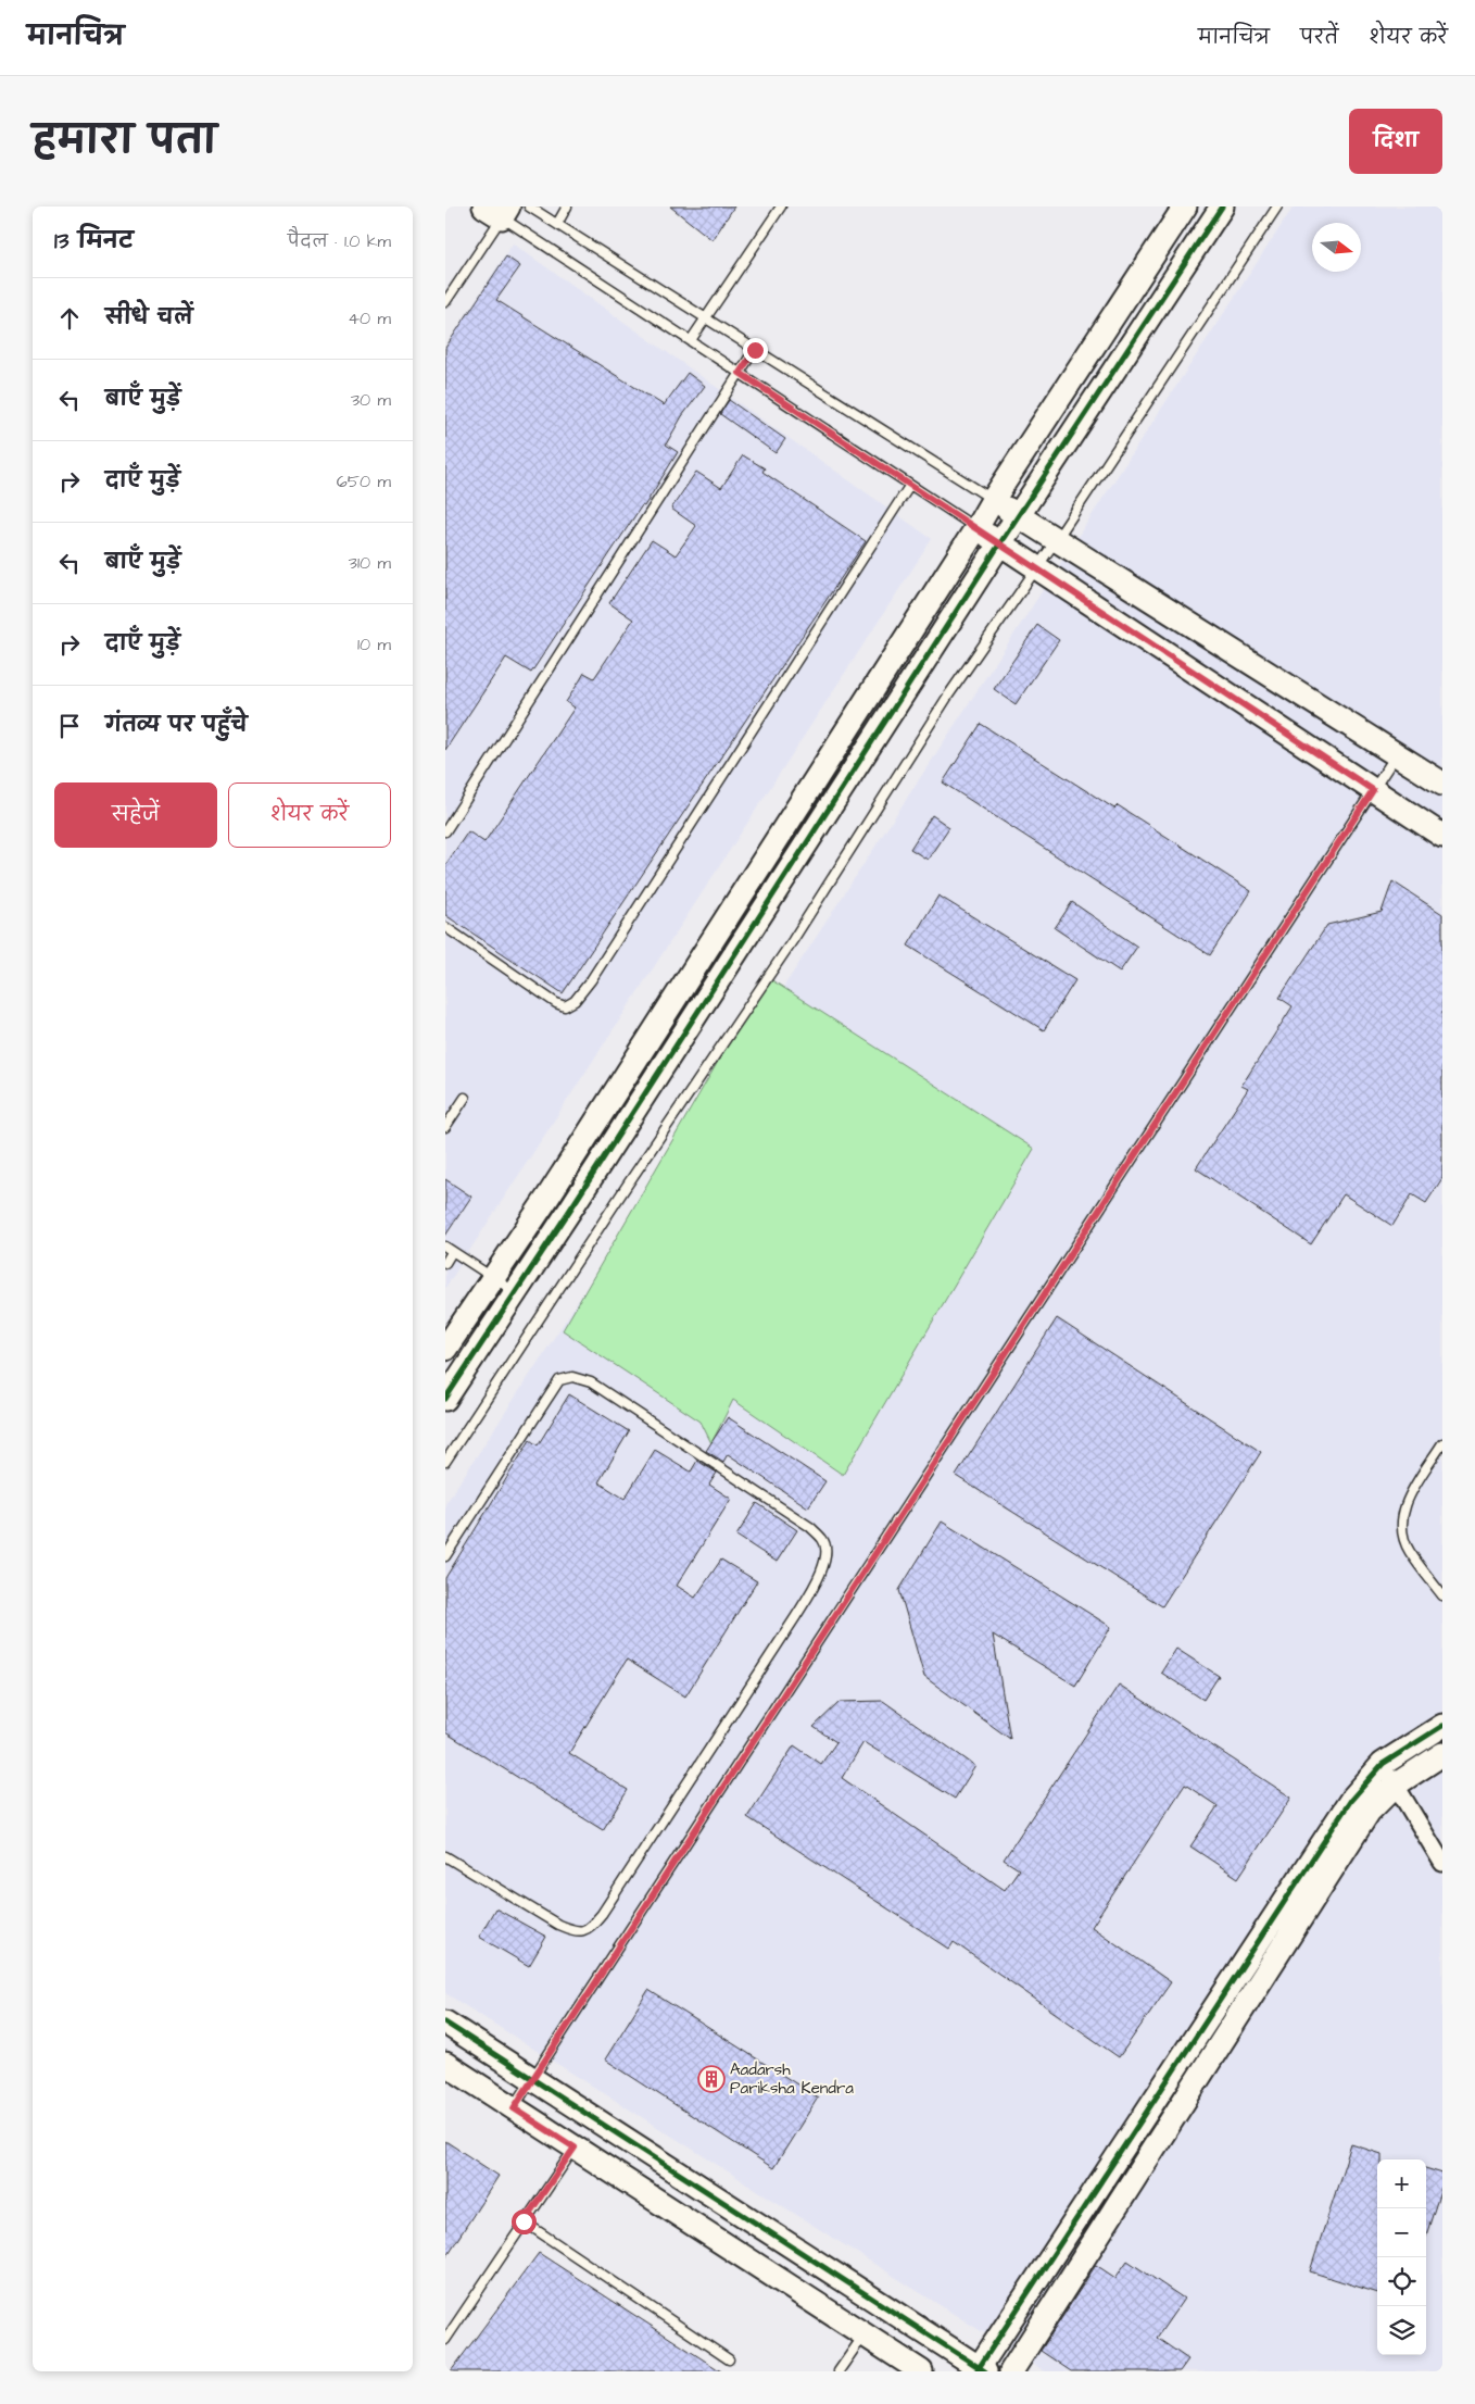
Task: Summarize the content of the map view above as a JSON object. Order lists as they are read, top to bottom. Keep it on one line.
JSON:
{"places":{"building":["Aadarsh Pariksha Kendra"]},"north":"right","page":{"header":"मानचित्र","nav":["मानचित्र","परतें","शेयर करें"],"title":"हमारा पता","buttons":["दिशा",["सहेजें","शेयर करें"]],"heading":["13 मिनट","पैदल · 1.0 km"],"list":[["सीधे चलें","40 m"],["बाएँ मुड़ें","30 m"],["दाएँ मुड़ें","650 m"],["बाएँ मुड़ें","310 m"],["दाएँ मुड़ें","10 m"],"गंतव्य पर पहुँचे"],"map_buttons":["+","−"]}}
